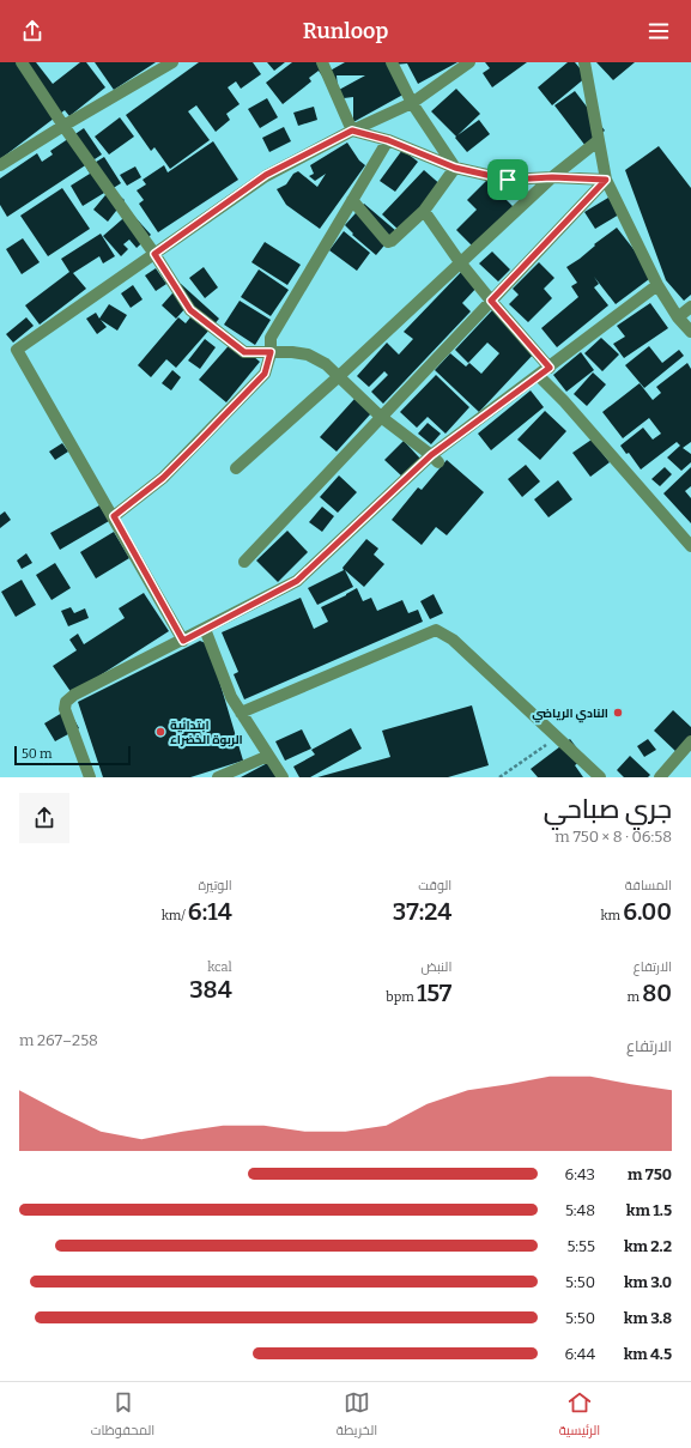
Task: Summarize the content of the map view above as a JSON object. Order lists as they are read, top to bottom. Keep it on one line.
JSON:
{"places":["النادي الرياضي","ابتدائية الربوة الخضراء"],"scale_bar":"50 m","page":{"header":"Runloop","scale":"50 m","heading":["جري صباحي","06:58 · 8 × 750 m"],"stats":[["المسافة","6.00 km"],["الوقت","37:24"],["الوتيرة","6:14 /km"],["الارتفاع","80 m"],["النبض","157 bpm"],["kcal","384"]],"chart":["الارتفاع","258–267 m"],"list":[{"name":"750 m","note":"6:43"},{"name":"1.5 km","note":"5:48"},{"name":"2.2 km","note":"5:55"},{"name":"3.0 km","note":"5:50"},{"name":"3.8 km","note":"5:50"},{"name":"4.5 km","note":"6:44"}],"tabs":["الرئيسية","الخريطة","المحفوظات"]}}
